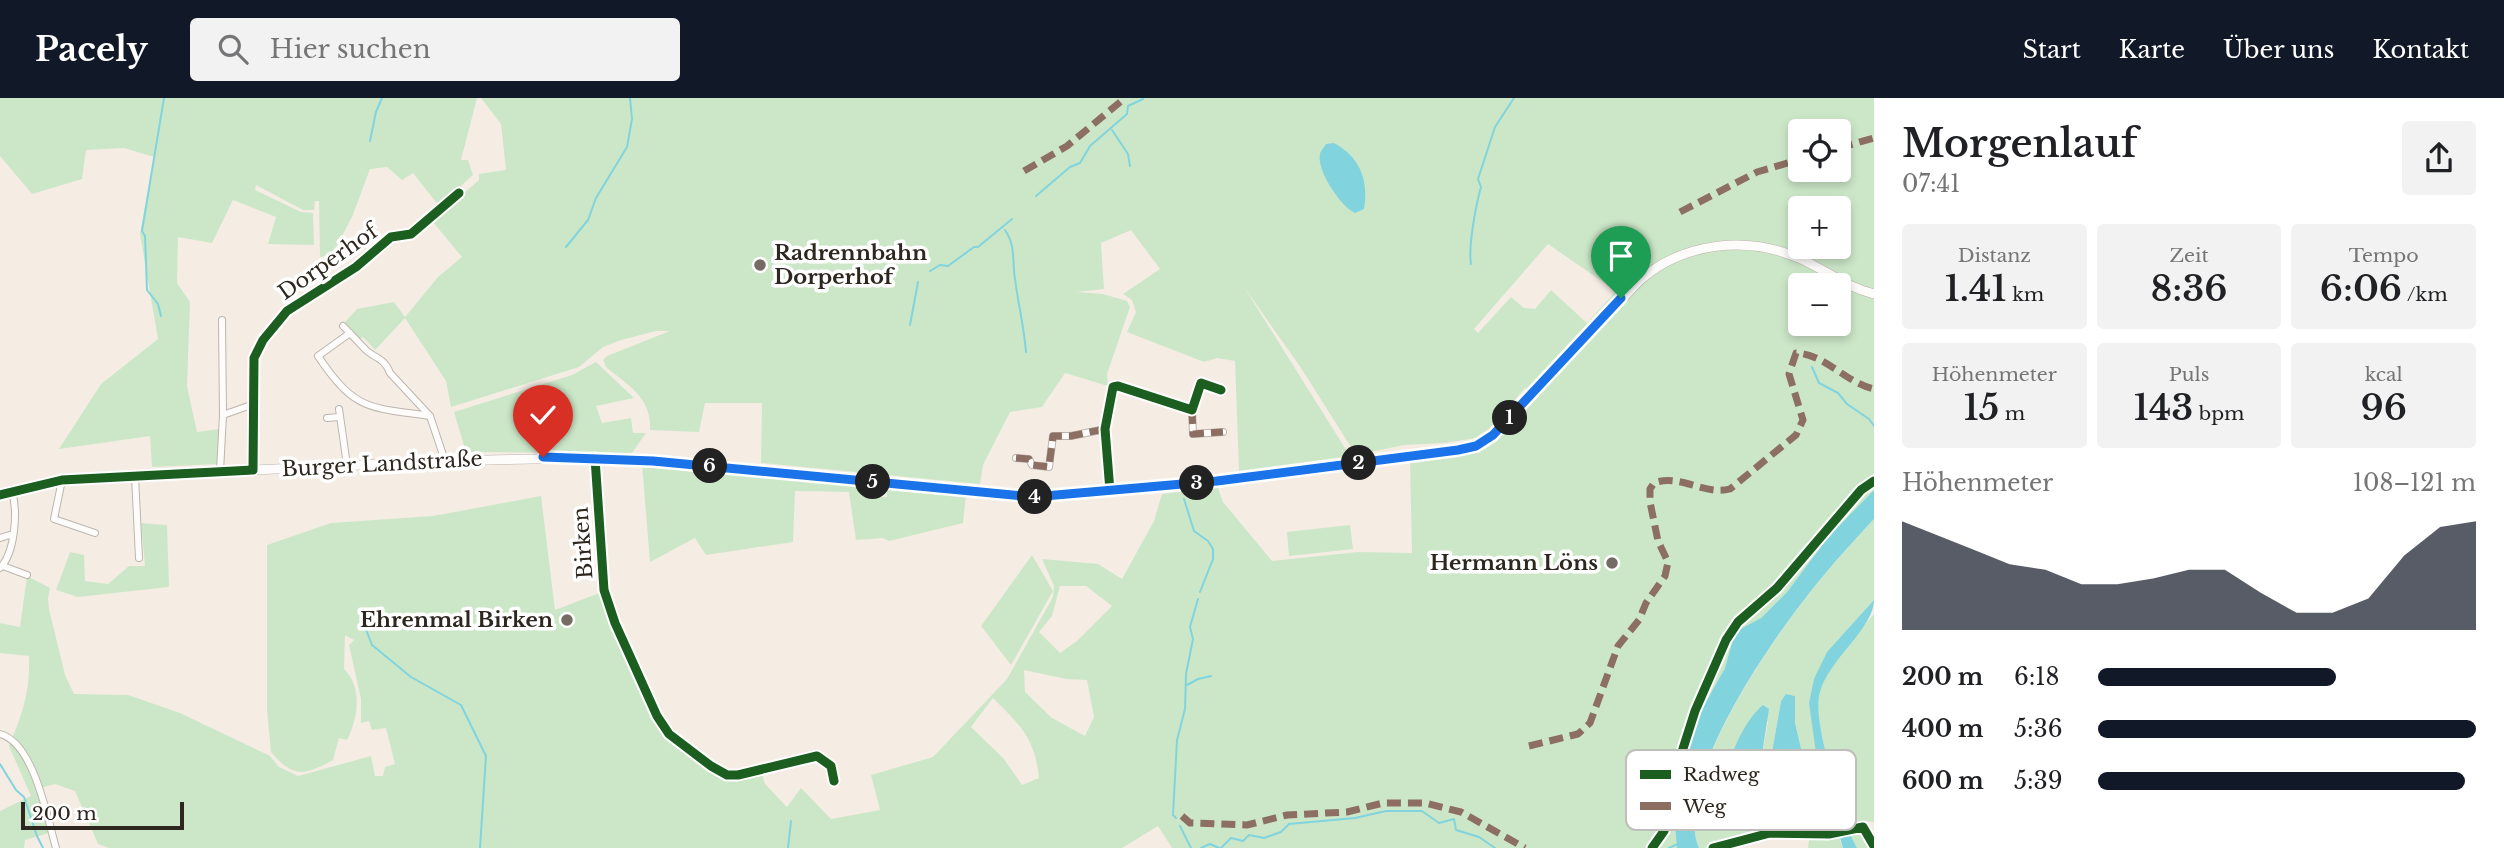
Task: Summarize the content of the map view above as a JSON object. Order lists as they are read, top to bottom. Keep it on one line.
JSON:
{"streets":{"main road":["Burger Landstraße"],"street":["Dorperhof","Birken"]},"crossings":[["Dorperhof","Burger Landstraße"],["Burger Landstraße","Birken"]],"places":["Radrennbahn Dorperhof","Hermann Löns","Ehrenmal Birken"],"legend":["Radweg","Weg"],"scale_bar":"200 m","page":{"header":"Pacely","search":"Hier suchen","nav":["Start","Karte","Über uns","Kontakt"],"heading":["Morgenlauf","07:41"],"map_buttons":["+","−"],"stats":[["Distanz","1.41 km"],["Zeit","8:36"],["Tempo","6:06 /km"],["Höhenmeter","15 m"],["Puls","143 bpm"],["kcal","96"]],"pins":["1","2","6","5","3","4"],"chart":["Höhenmeter","108–121 m"],"list":[{"name":"200 m","note":"6:18"},{"name":"400 m","note":"5:36"},{"name":"600 m","note":"5:39"}],"scale":"200 m"}}
